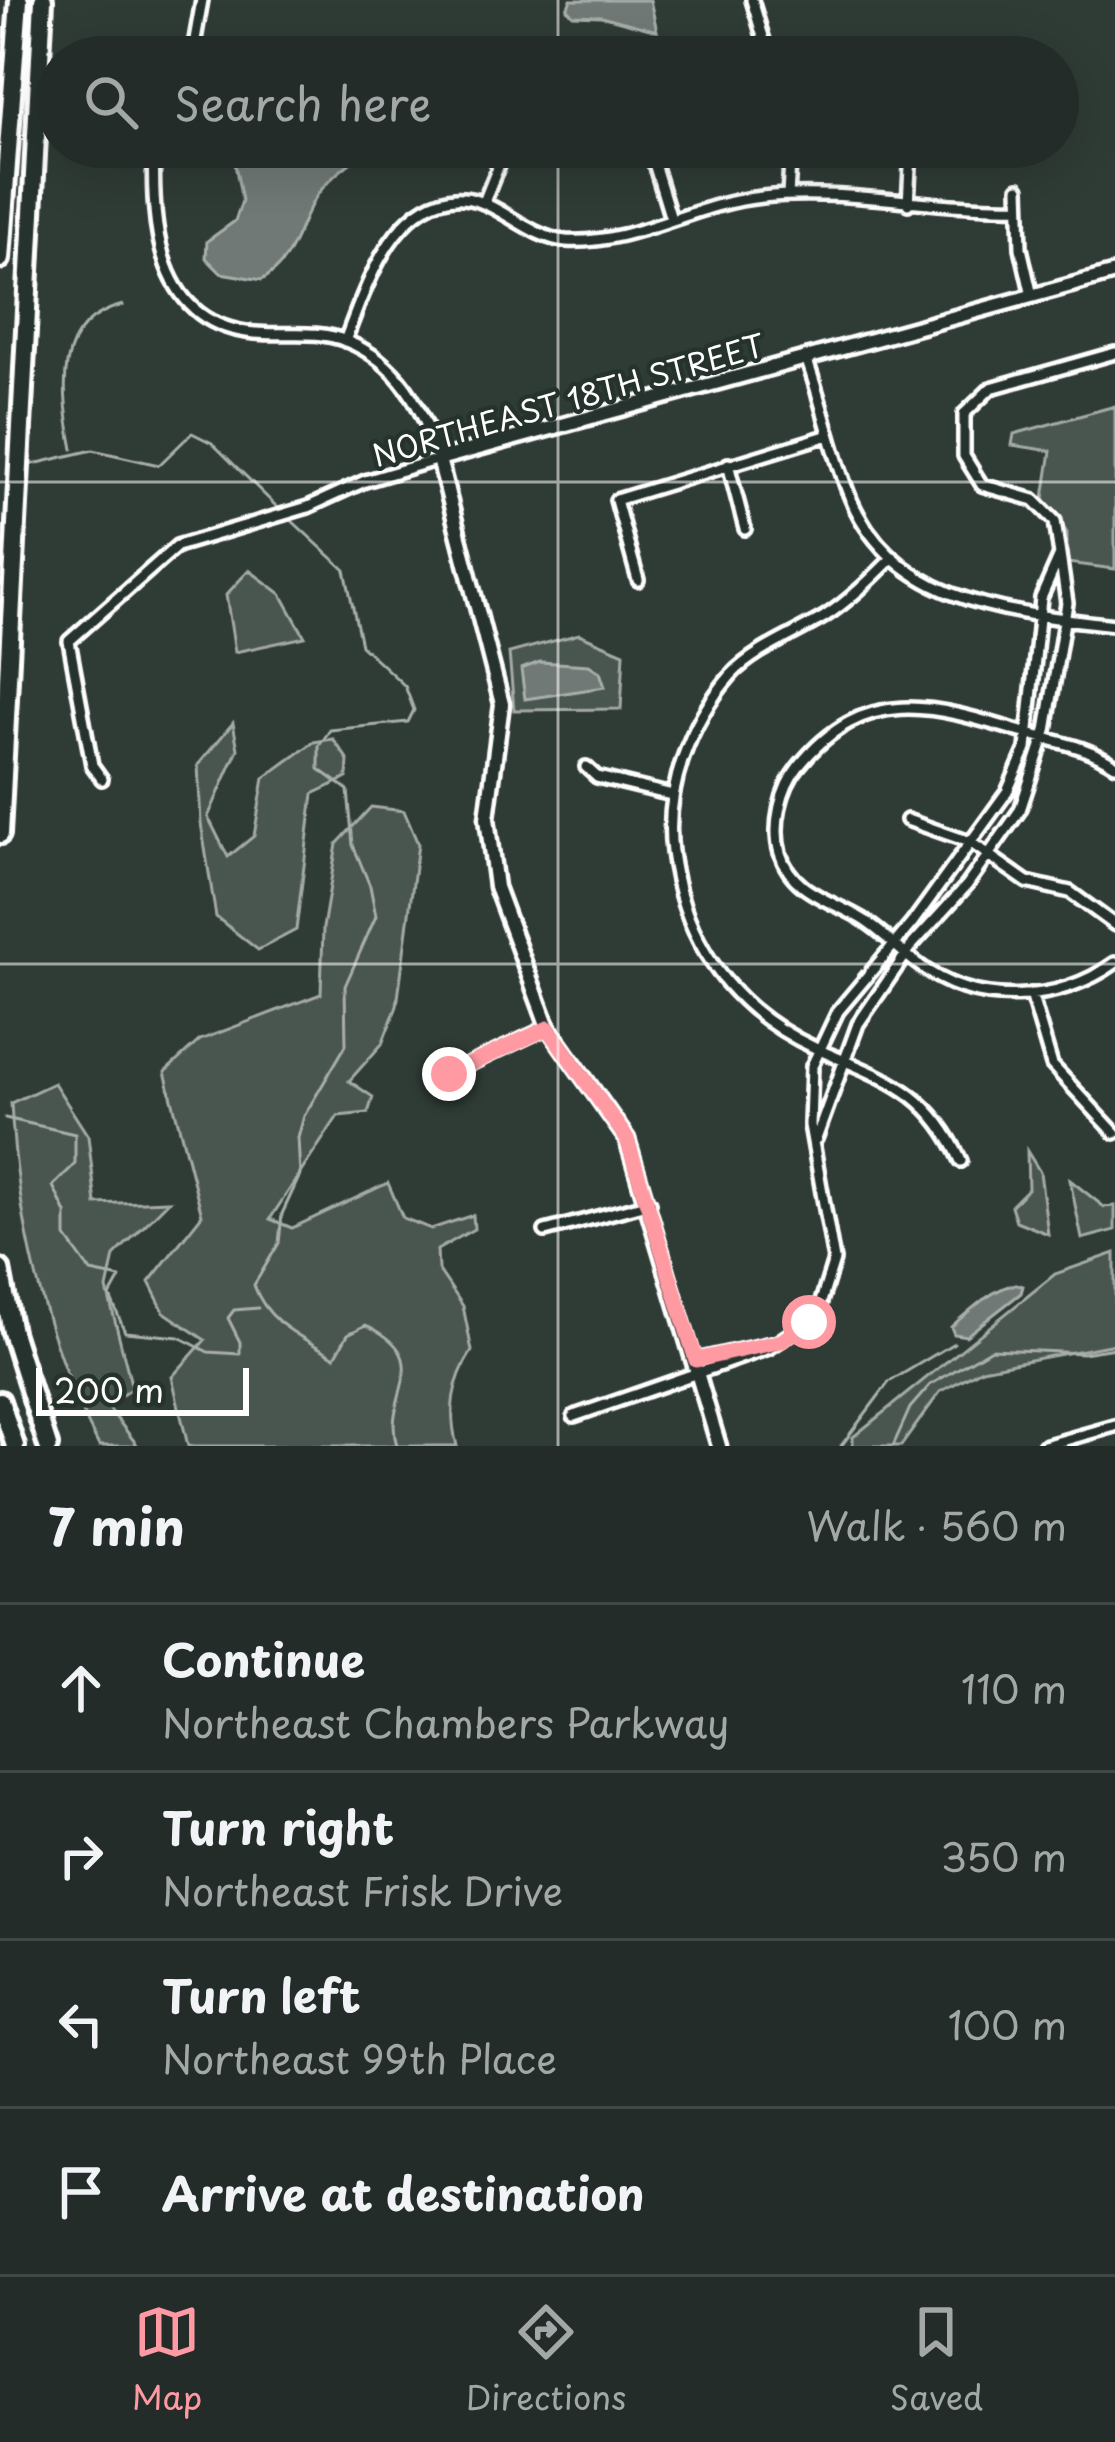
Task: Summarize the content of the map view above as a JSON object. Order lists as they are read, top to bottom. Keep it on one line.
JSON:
{"streets":{"street":["NORTHEAST 18TH STREET"]},"scale_bar":"200 m","page":{"search":"Search here","scale":"200 m","heading":["7 min","Walk · 560 m"],"list":[["Continue","Northeast Chambers Parkway","110 m"],["Turn right","Northeast Frisk Drive","350 m"],["Turn left","Northeast 99th Place","100 m"],"Arrive at destination"],"nav":["Map","Directions","Saved"]}}
